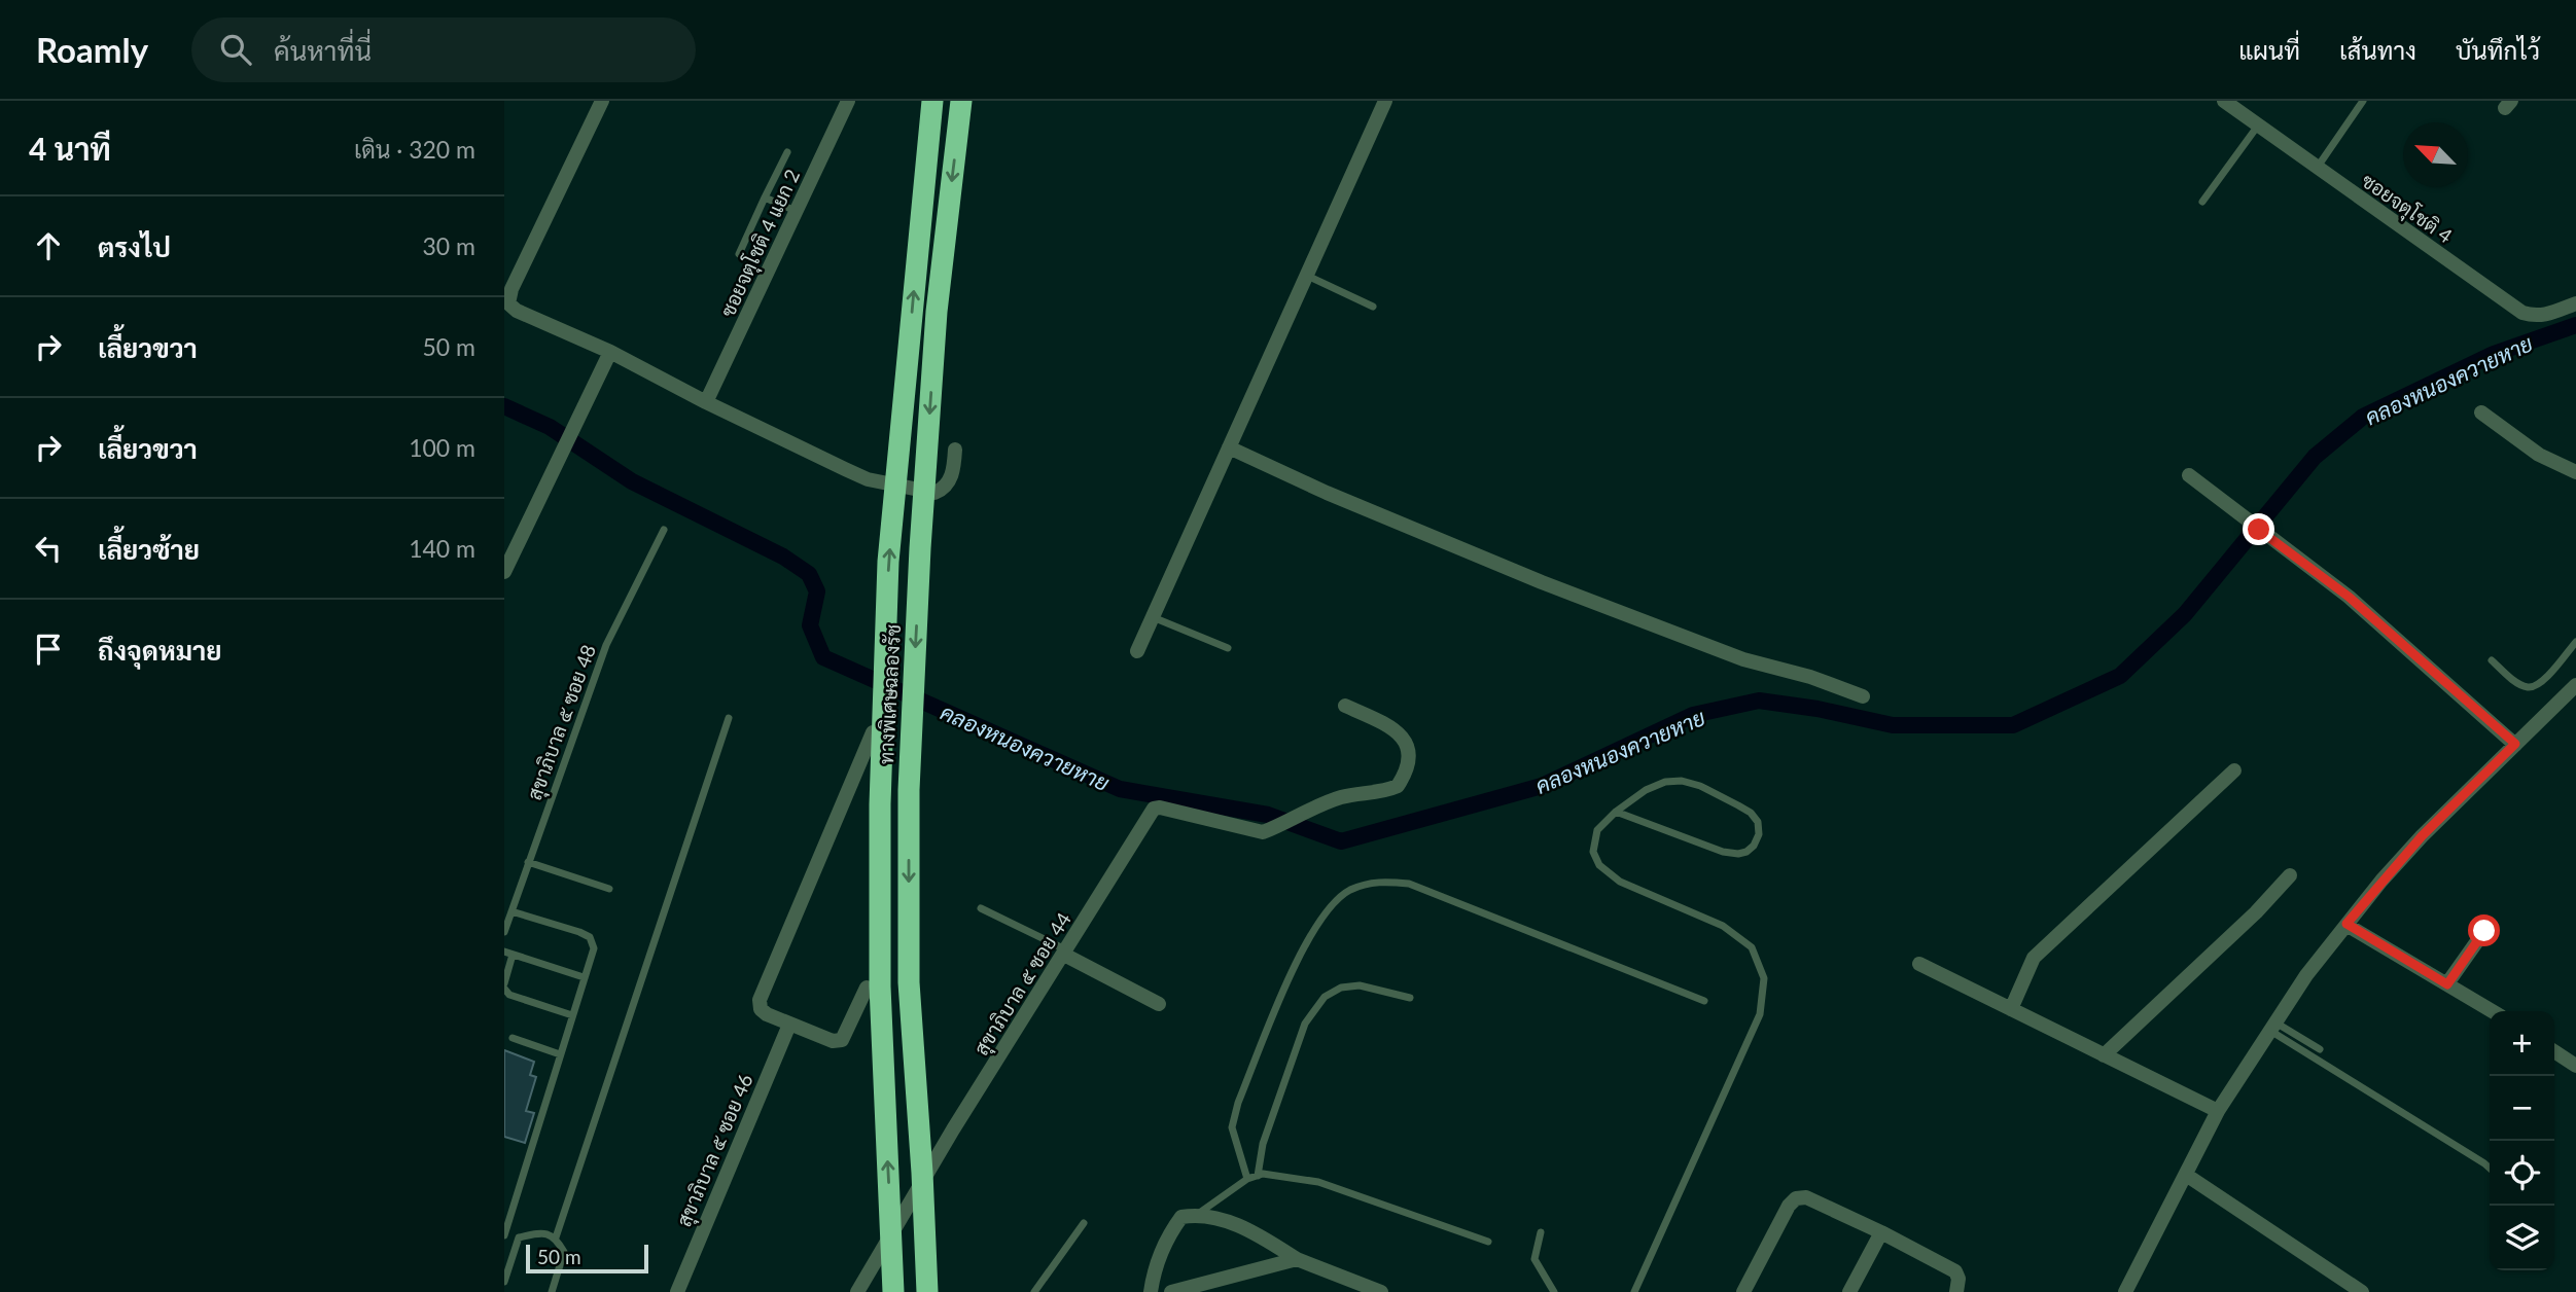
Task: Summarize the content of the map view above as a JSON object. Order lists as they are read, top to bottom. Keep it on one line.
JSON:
{"streets":{"highway":["ทางพิเศษฉลองรัช"],"street":["ซอยจตุโชติ 4","ซอยจตุโชติ 4 แยก 2","สุขาภิบาล ๕ ซอย 44","สุขาภิบาล ๕ ซอย 46"],"lane":["สุขาภิบาล ๕ ซอย 48"]},"water":["คลองหนองควายหาย"],"scale_bar":"50 m","north":"top left","page":{"header":"Roamly","search":"ค้นหาที่นี่","nav":["แผนที่","เส้นทาง","บันทึกไว้"],"heading":["4 นาที","เดิน · 320 m"],"list":[["ตรงไป","30 m"],["เลี้ยวขวา","50 m"],["เลี้ยวขวา","100 m"],["เลี้ยวซ้าย","140 m"],"ถึงจุดหมาย"],"map_buttons":["+","−"],"scale":"50 m"}}
